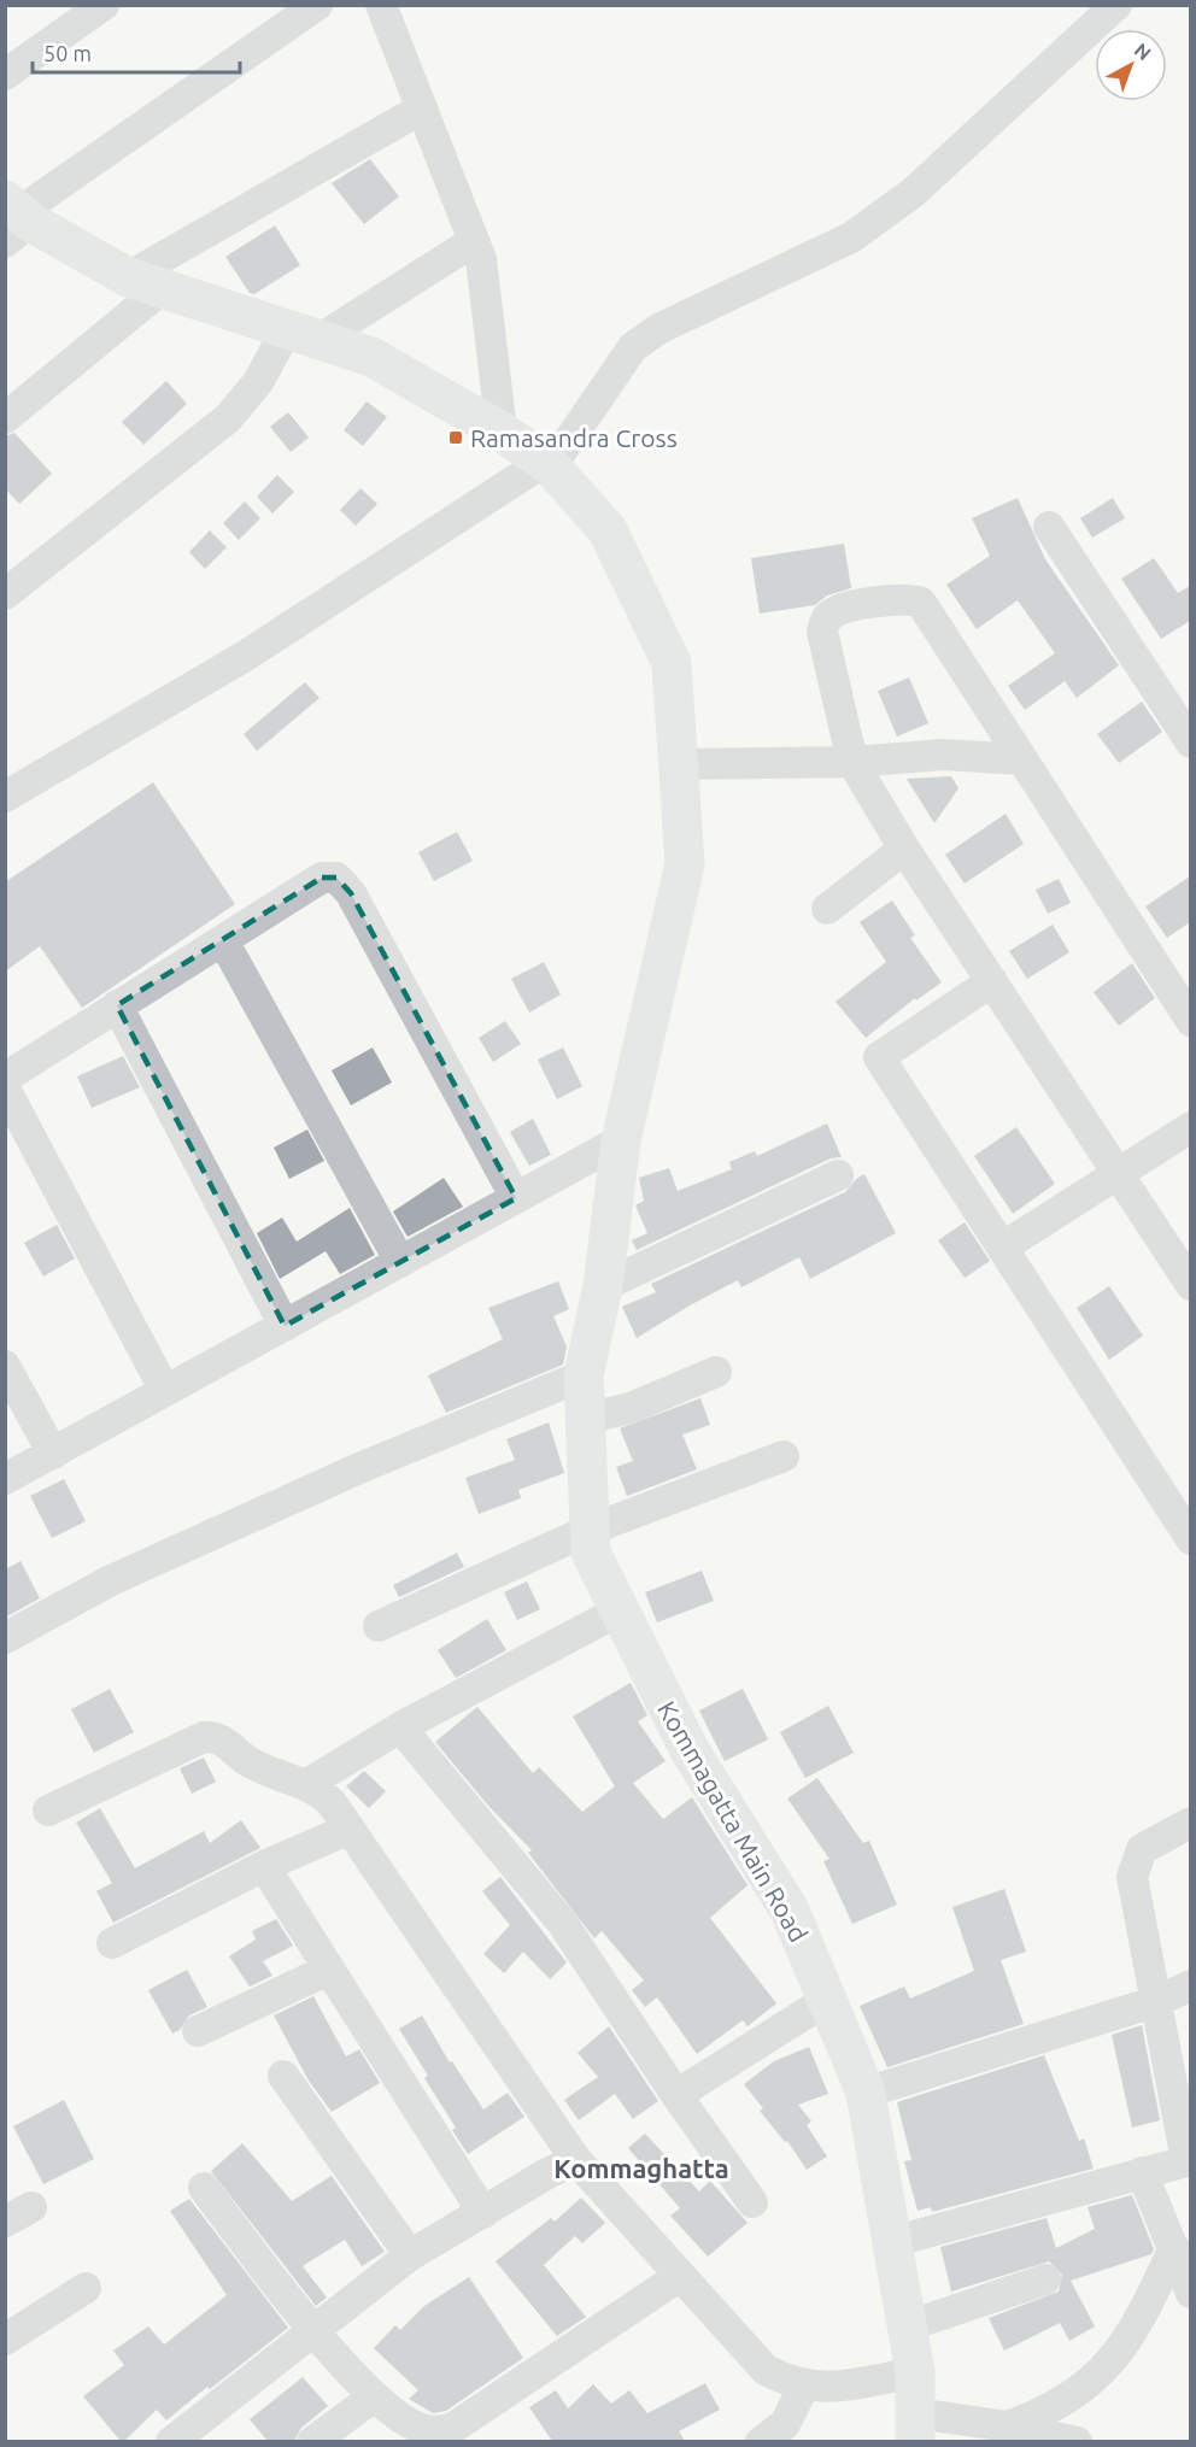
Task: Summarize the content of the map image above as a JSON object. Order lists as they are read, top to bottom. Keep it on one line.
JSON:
{"streets":{"main road":["Kommagatta Main Road"]},"districts":["Kommaghatta"],"places":{"transit":["Ramasandra Cross"]},"scale_bar":"50 m","north":"top right"}
